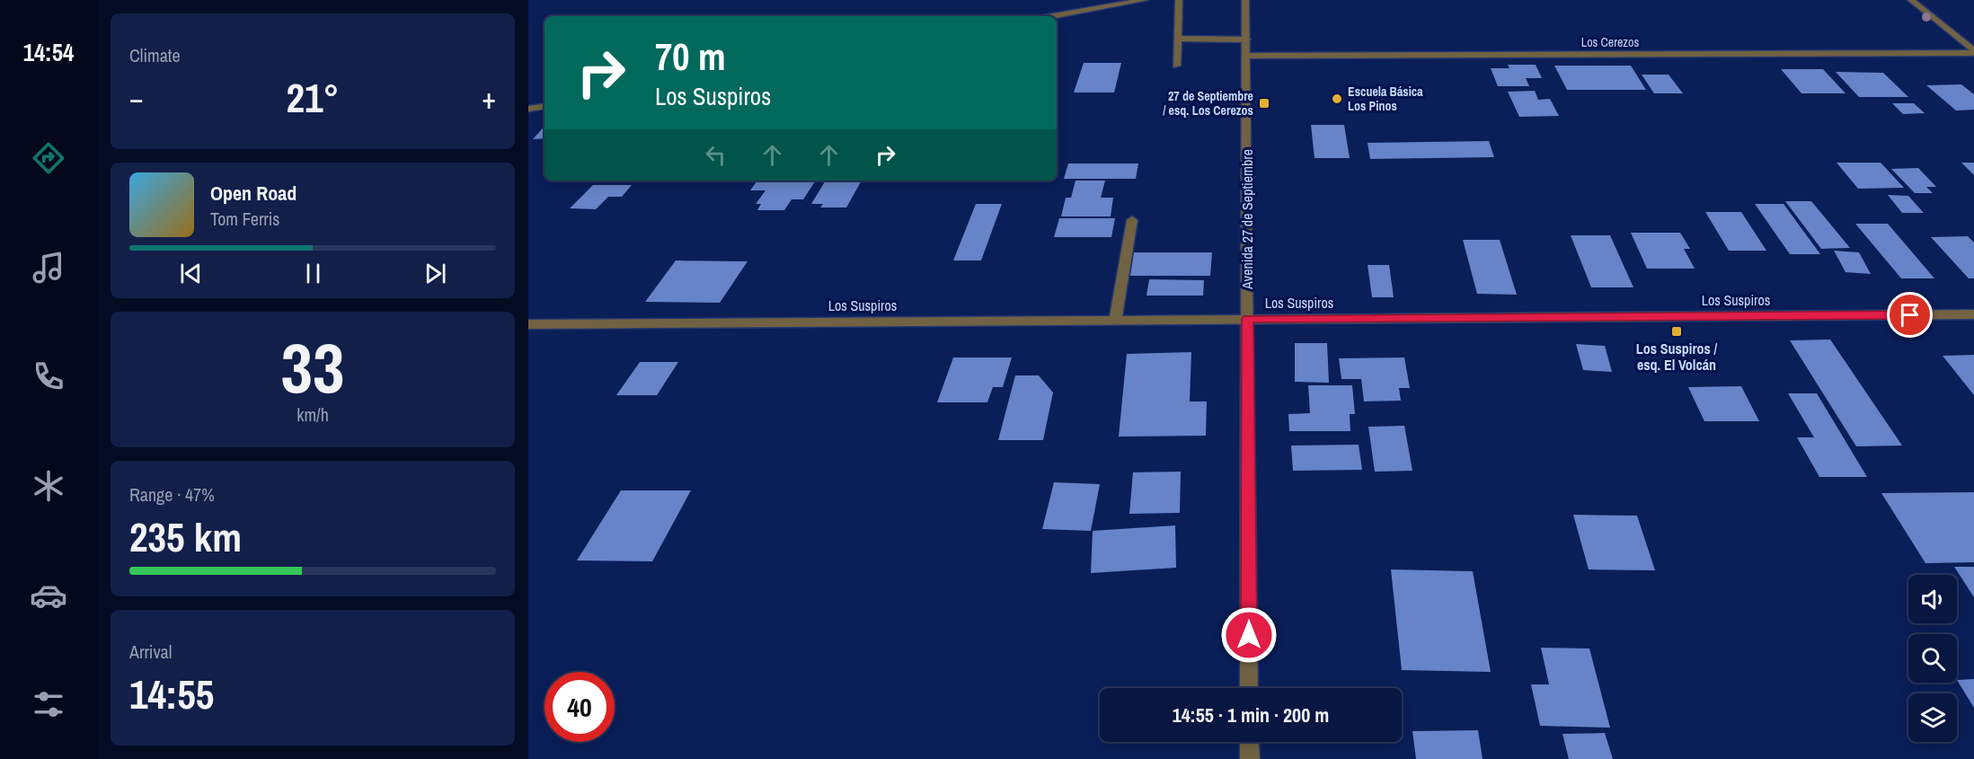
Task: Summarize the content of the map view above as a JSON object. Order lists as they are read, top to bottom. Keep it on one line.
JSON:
{"streets":{"street":["Los Cerezos","Avenida 27 de Septiembre","Los Suspiros"]},"crossings":[["Los Cerezos","Avenida 27 de Septiembre"],["Avenida 27 de Septiembre","Los Suspiros"]],"places":{"other":["Escuela Básica Los Pinos"],"transit":["27 de Septiembre / esq. Los Cerezos","Los Suspiros / esq. El Volcán"]},"page":{"tabs":"14:54","tile":["Climate",["33","km/h"],["Range · 47%","235 km"],["Arrival","14:55"]],"turn":["70 m","Los Suspiros"],"heat":["−","21°","+"],"song":["Open Road","Tom Ferris"],"limit":"40","trip":"14:55 · 1 min · 200 m"}}
